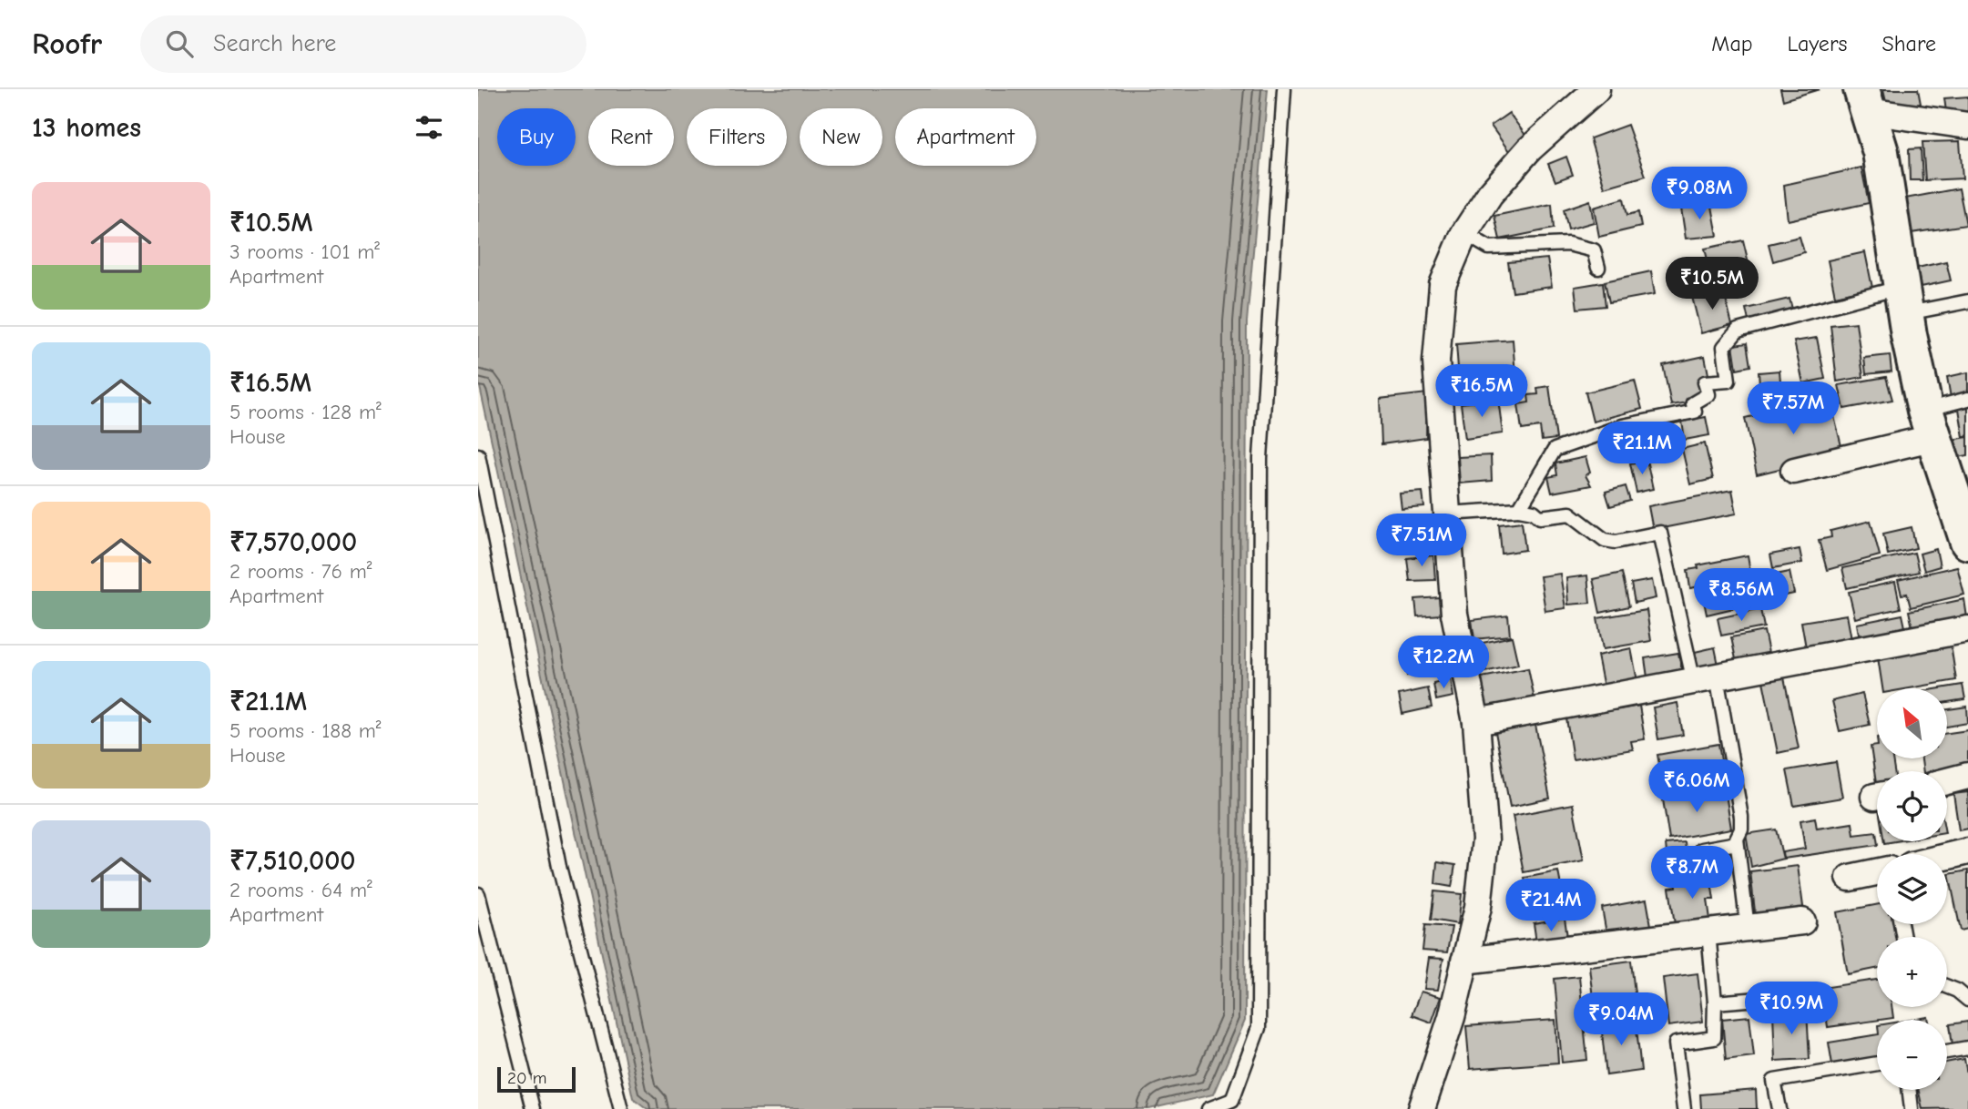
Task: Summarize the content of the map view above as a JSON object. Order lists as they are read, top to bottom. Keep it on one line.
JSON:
{"scale_bar":"20 m","north":"top left","page":{"header":"Roofr","search":"Search here","nav":["Map","Layers","Share"],"heading":"13 homes","chip":["Buy","Rent","Filters","New","Apartment"],"list":[{"name":"₹10.5M","note":"3 rooms · 101 m² · Apartment"},{"name":"₹16.5M","note":"5 rooms · 128 m² · House"},{"name":"₹7,570,000","note":"2 rooms · 76 m² · Apartment"},{"name":"₹21.1M","note":"5 rooms · 188 m² · House"},{"name":"₹7,510,000","note":"2 rooms · 64 m² · Apartment"}],"price":["₹9.08M","₹10.5M","₹16.5M","₹7.57M","₹21.1M","₹7.51M","₹8.56M","₹12.2M","₹6.06M","₹8.7M","₹21.4M","₹10.9M","₹9.04M"],"map_buttons":["+","−"],"scale":"20 m"}}
